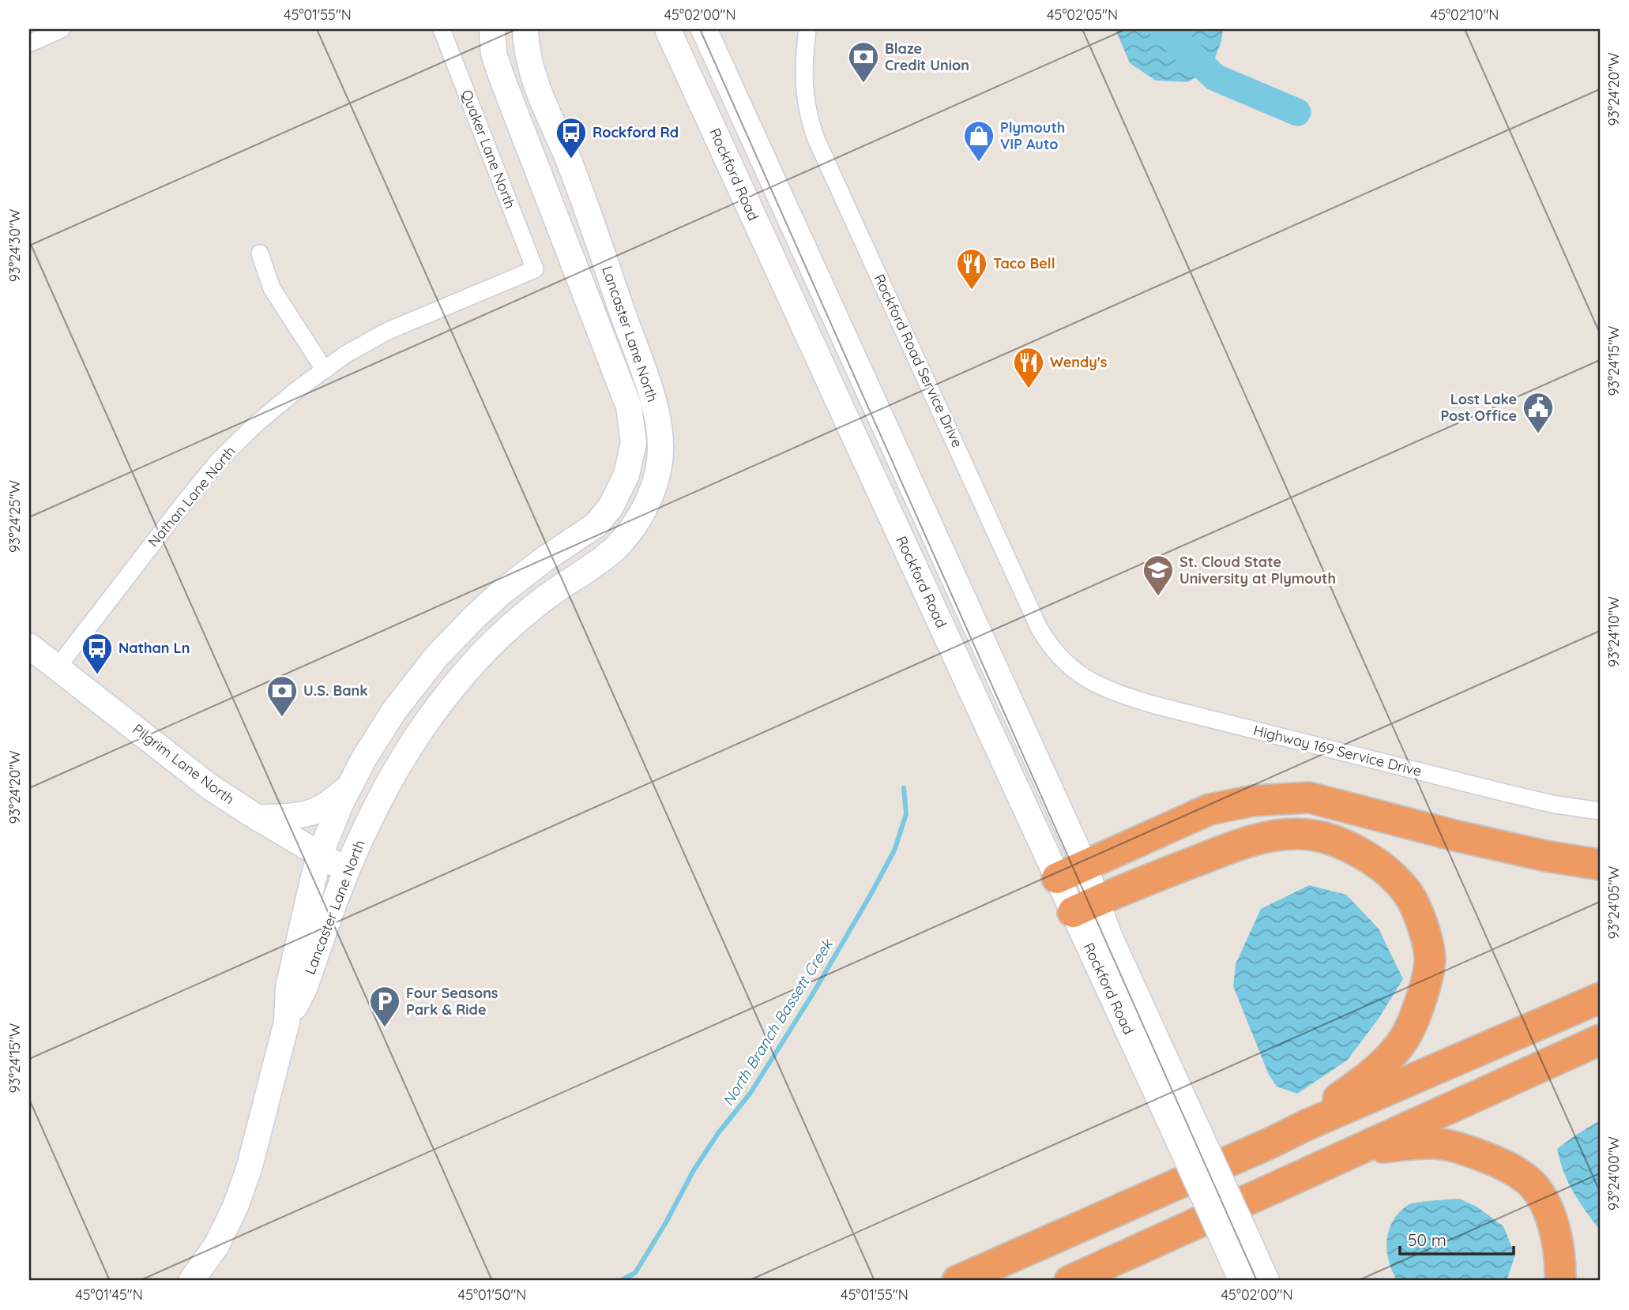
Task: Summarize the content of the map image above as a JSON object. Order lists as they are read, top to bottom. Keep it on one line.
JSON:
{"streets":{"street":["Quaker Lane North","Rockford Road","Lancaster Lane North","Rockford Road Service Drive","Nathan Lane North","Highway 169 Service Drive","Pilgrim Lane North"]},"crossings":[["Quaker Lane North","Nathan Lane North"],["Lancaster Lane North","Pilgrim Lane North"],["Rockford Road Service Drive","Highway 169 Service Drive"],["Nathan Lane North","Pilgrim Lane North"]],"water":["North Branch Bassett Creek"],"places":{"bank":["Blaze Credit Union","U.S. Bank"],"bus stop":["Rockford Rd","Nathan Ln"],"shop":["Plymouth VIP Auto"],"restaurant":["Taco Bell","Wendy's"],"public building":["Lost Lake Post Office"],"school or university":["St. Cloud State University at Plymouth"],"parking":["Four Seasons Park & Ride"]},"scale_bar":"50 m","coordinates":["45°01'55\"N","45°02'00\"N","45°02'05\"N","45°02'10\"N","93°24'20\"W","93°24'30\"W","93°24'15\"W","93°24'25\"W","93°24'10\"W","93°24'05\"W","93°24'00\"W","45°01'45\"N","45°01'50\"N"]}
